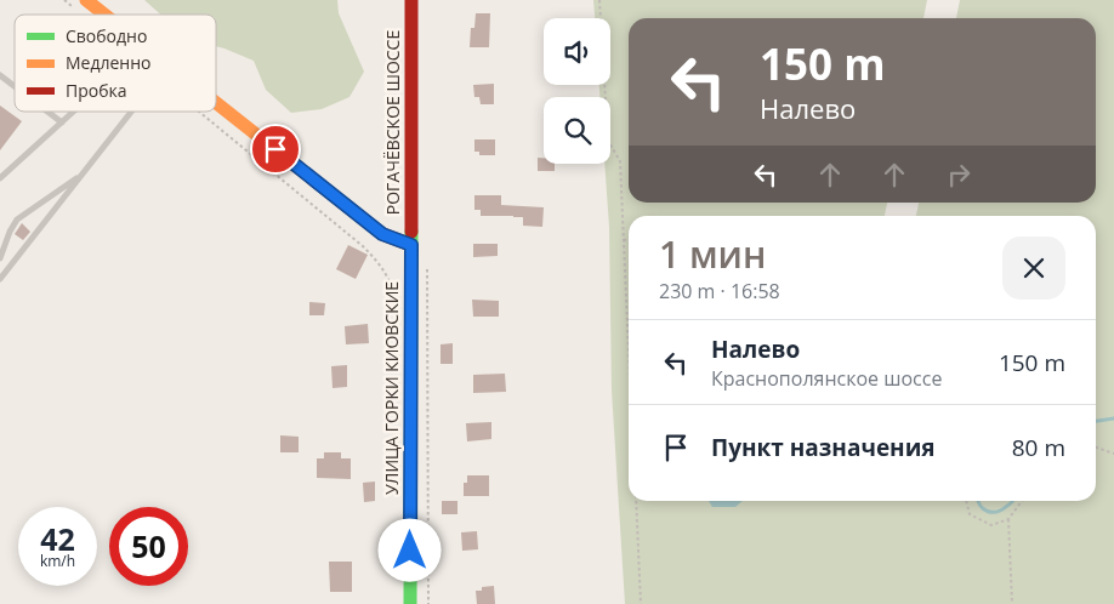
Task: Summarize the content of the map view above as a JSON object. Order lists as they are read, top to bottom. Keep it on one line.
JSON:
{"streets":{"main road":["РОГАЧЁВСКОЕ ШОССЕ","УЛИЦА ГОРКИ КИОВСКИЕ"]},"crossings":[["РОГАЧЁВСКОЕ ШОССЕ","УЛИЦА ГОРКИ КИОВСКИЕ"]],"legend":["Свободно","Медленно","Пробка"],"page":{"turn":["150 m","Налево"],"heading":["1 мин","230 m · 16:58"],"list":[{"name":"Налево","note":"Краснополянское шоссе","value":"150 m"},{"name":"Пункт назначения","value":"80 m"}],"speed":"42 km/h","limit":"50"}}
